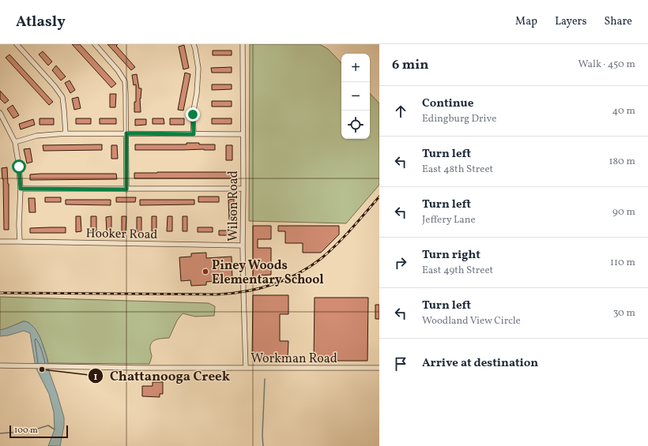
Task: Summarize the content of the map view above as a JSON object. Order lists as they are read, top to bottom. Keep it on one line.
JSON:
{"streets":{"street":["Wilson Road","Hooker Road","Workman Road"]},"crossings":[["Wilson Road","Hooker Road"],["Wilson Road","Workman Road"]],"places":["Piney Woods Elementary School","Chattanooga Creek"],"scale_bar":"100 m","page":{"header":"Atlasly","nav":["Map","Layers","Share"],"heading":["6 min","Walk · 450 m"],"map_buttons":["+","−"],"list":[["Continue","Edingburg Drive","40 m"],["Turn left","East 48th Street","180 m"],["Turn left","Jeffery Lane","90 m"],["Turn right","East 49th Street","110 m"],["Turn left","Woodland View Circle","30 m"],"Arrive at destination"],"scale":"100 m"}}
